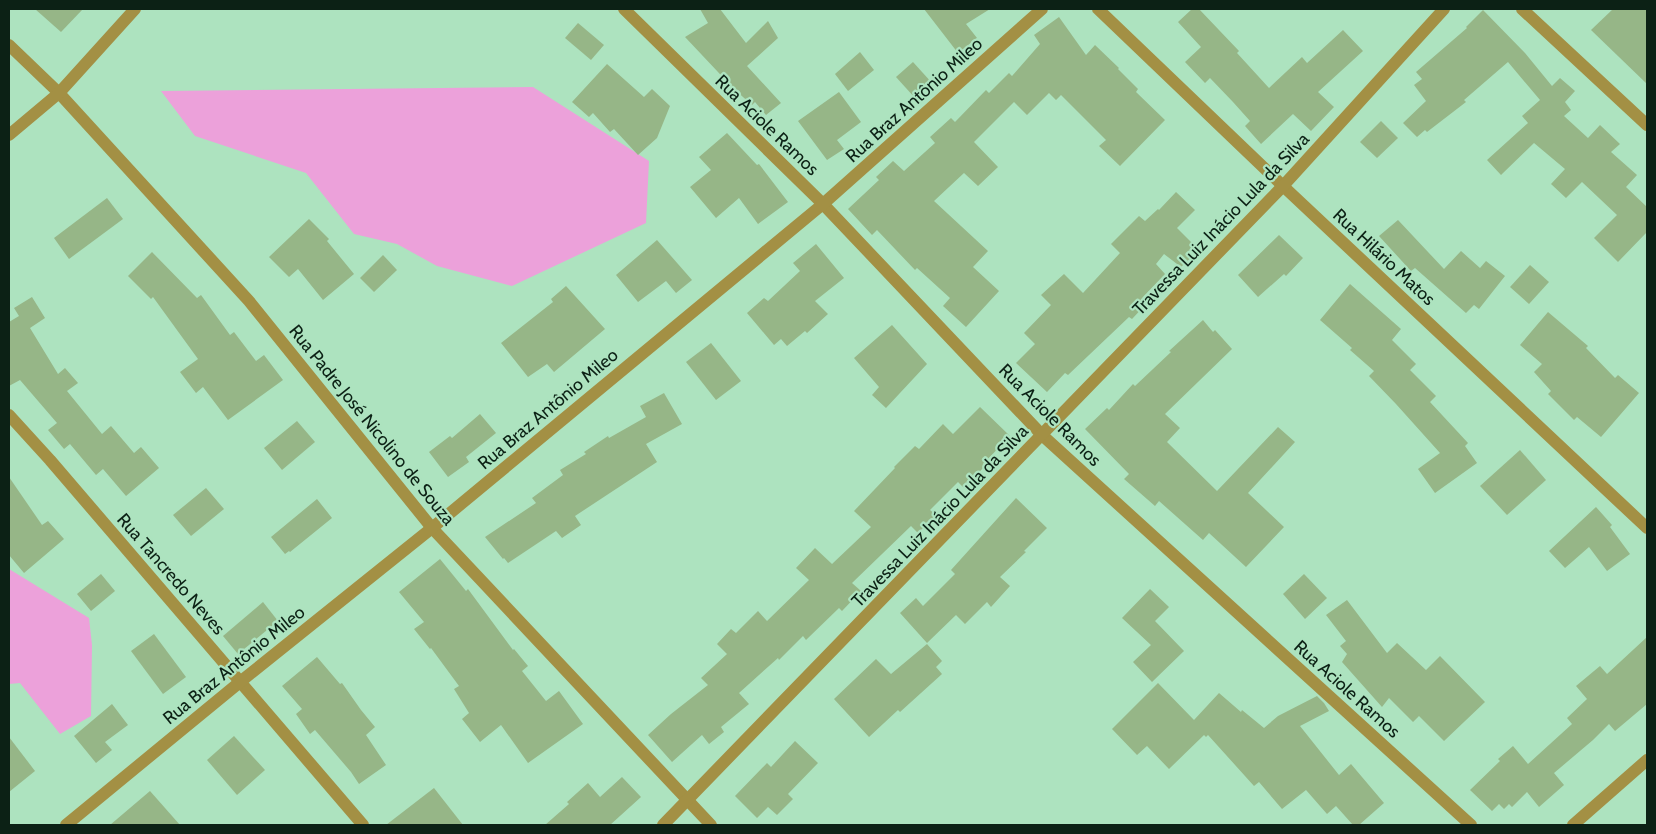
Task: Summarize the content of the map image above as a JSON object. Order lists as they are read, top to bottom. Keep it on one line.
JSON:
{"streets":{"street":["Rua Braz Antônio Mileo","Rua Aciole Ramos","Travessa Luiz Inácio Lula da Silva","Rua Hilário Matos","Rua Padre José Nicolino de Souza","Rua Tancredo Neves"]},"crossings":[["Rua Braz Antônio Mileo","Rua Aciole Ramos"],["Rua Braz Antônio Mileo","Rua Padre José Nicolino de Souza"],["Rua Braz Antônio Mileo","Rua Tancredo Neves"],["Rua Aciole Ramos","Travessa Luiz Inácio Lula da Silva"],["Travessa Luiz Inácio Lula da Silva","Rua Hilário Matos"],["Travessa Luiz Inácio Lula da Silva","Rua Padre José Nicolino de Souza"]]}
